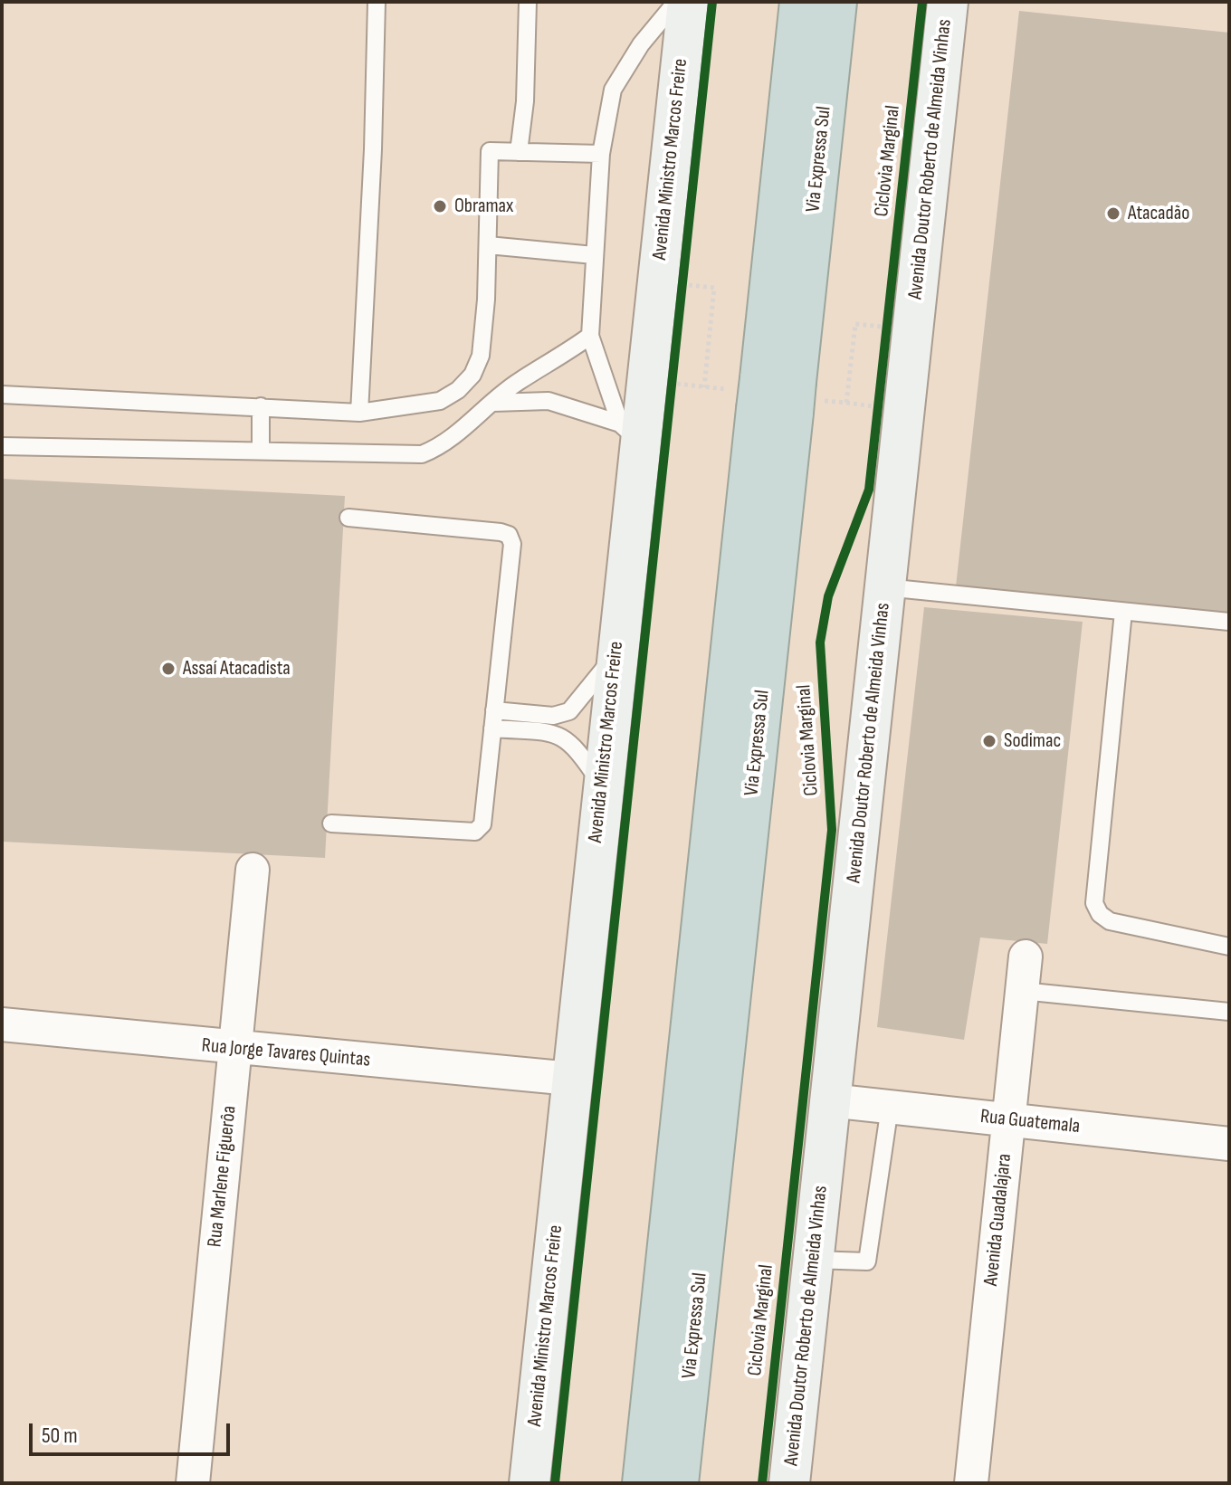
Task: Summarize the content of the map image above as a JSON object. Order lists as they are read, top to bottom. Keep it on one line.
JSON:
{"streets":{"highway":["Via Expressa Sul"],"main road":["Avenida Ministro Marcos Freire","Avenida Doutor Roberto de Almeida Vinhas"],"street":["Rua Jorge Tavares Quintas","Rua Guatemala","Rua Marlene Figuerôa","Avenida Guadalajara"],"cycle path":["Ciclovia Marginal"]},"crossings":[["Avenida Ministro Marcos Freire","Rua Jorge Tavares Quintas"],["Avenida Doutor Roberto de Almeida Vinhas","Rua Guatemala"],["Rua Jorge Tavares Quintas","Rua Marlene Figuerôa"],["Rua Guatemala","Avenida Guadalajara"]],"places":["Obramax","Atacadão","Assaí Atacadista","Sodimac"],"scale_bar":"50 m"}
